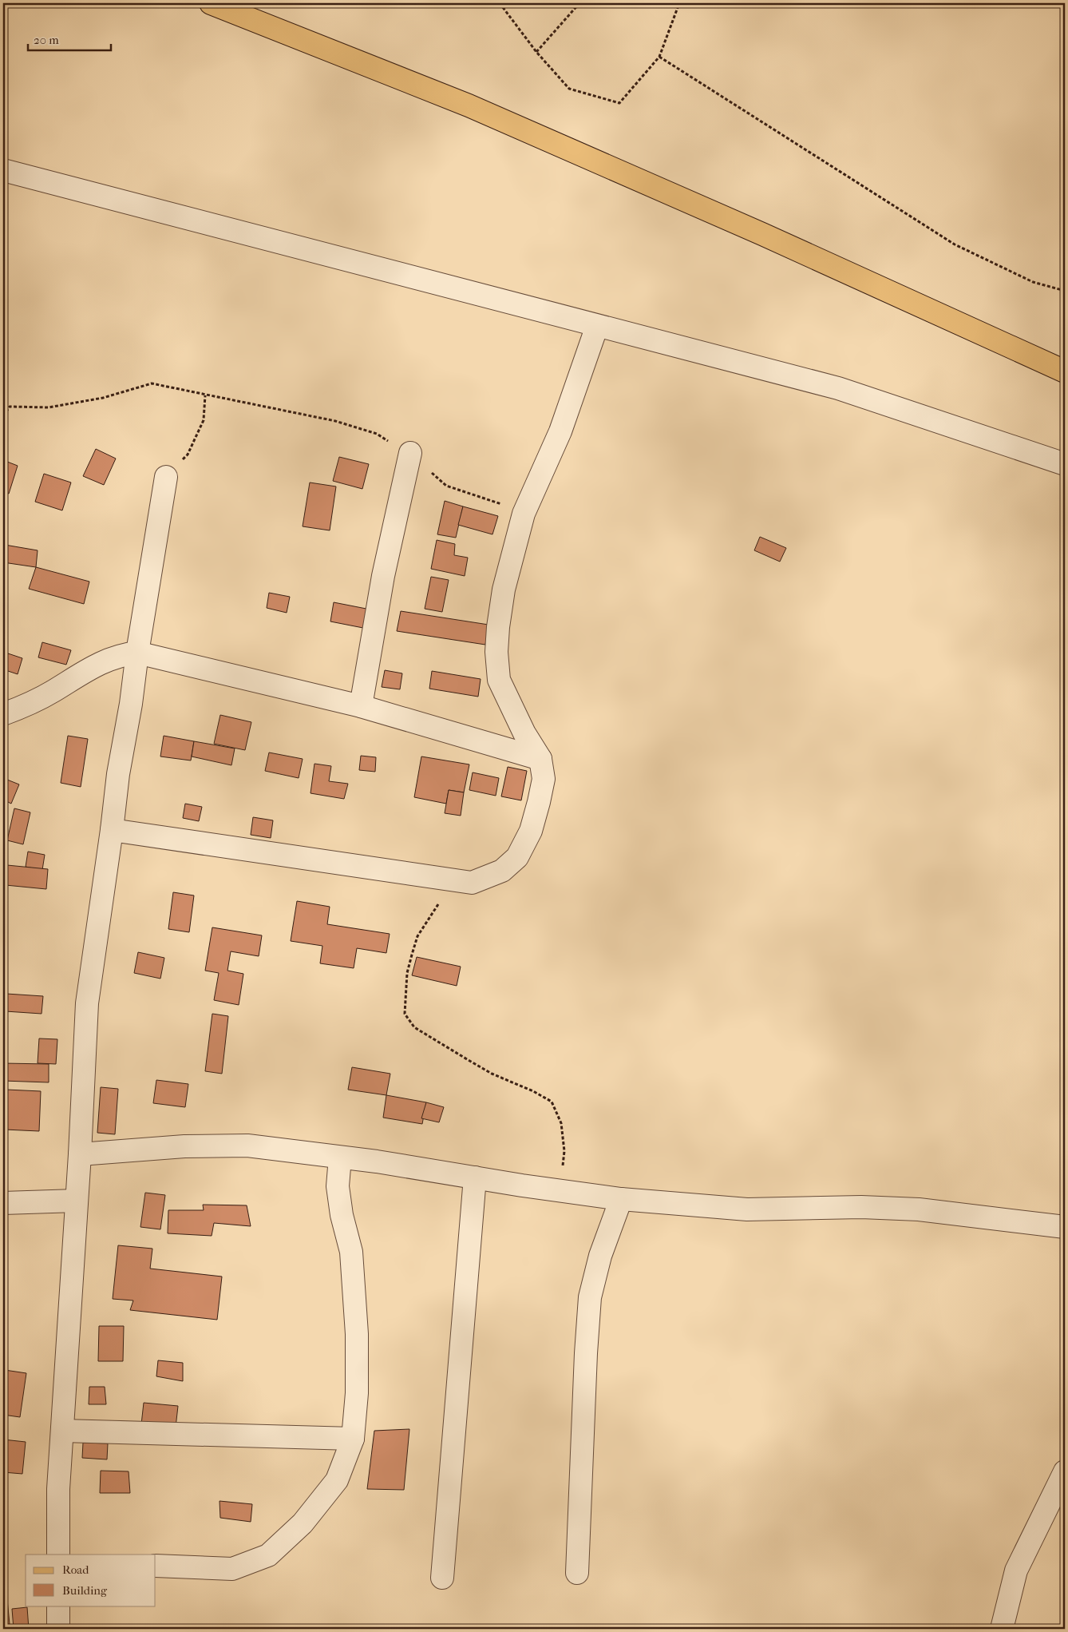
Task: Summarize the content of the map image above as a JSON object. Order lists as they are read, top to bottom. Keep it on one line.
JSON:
{"legend":["Road","Building"],"scale_bar":"20 m"}
